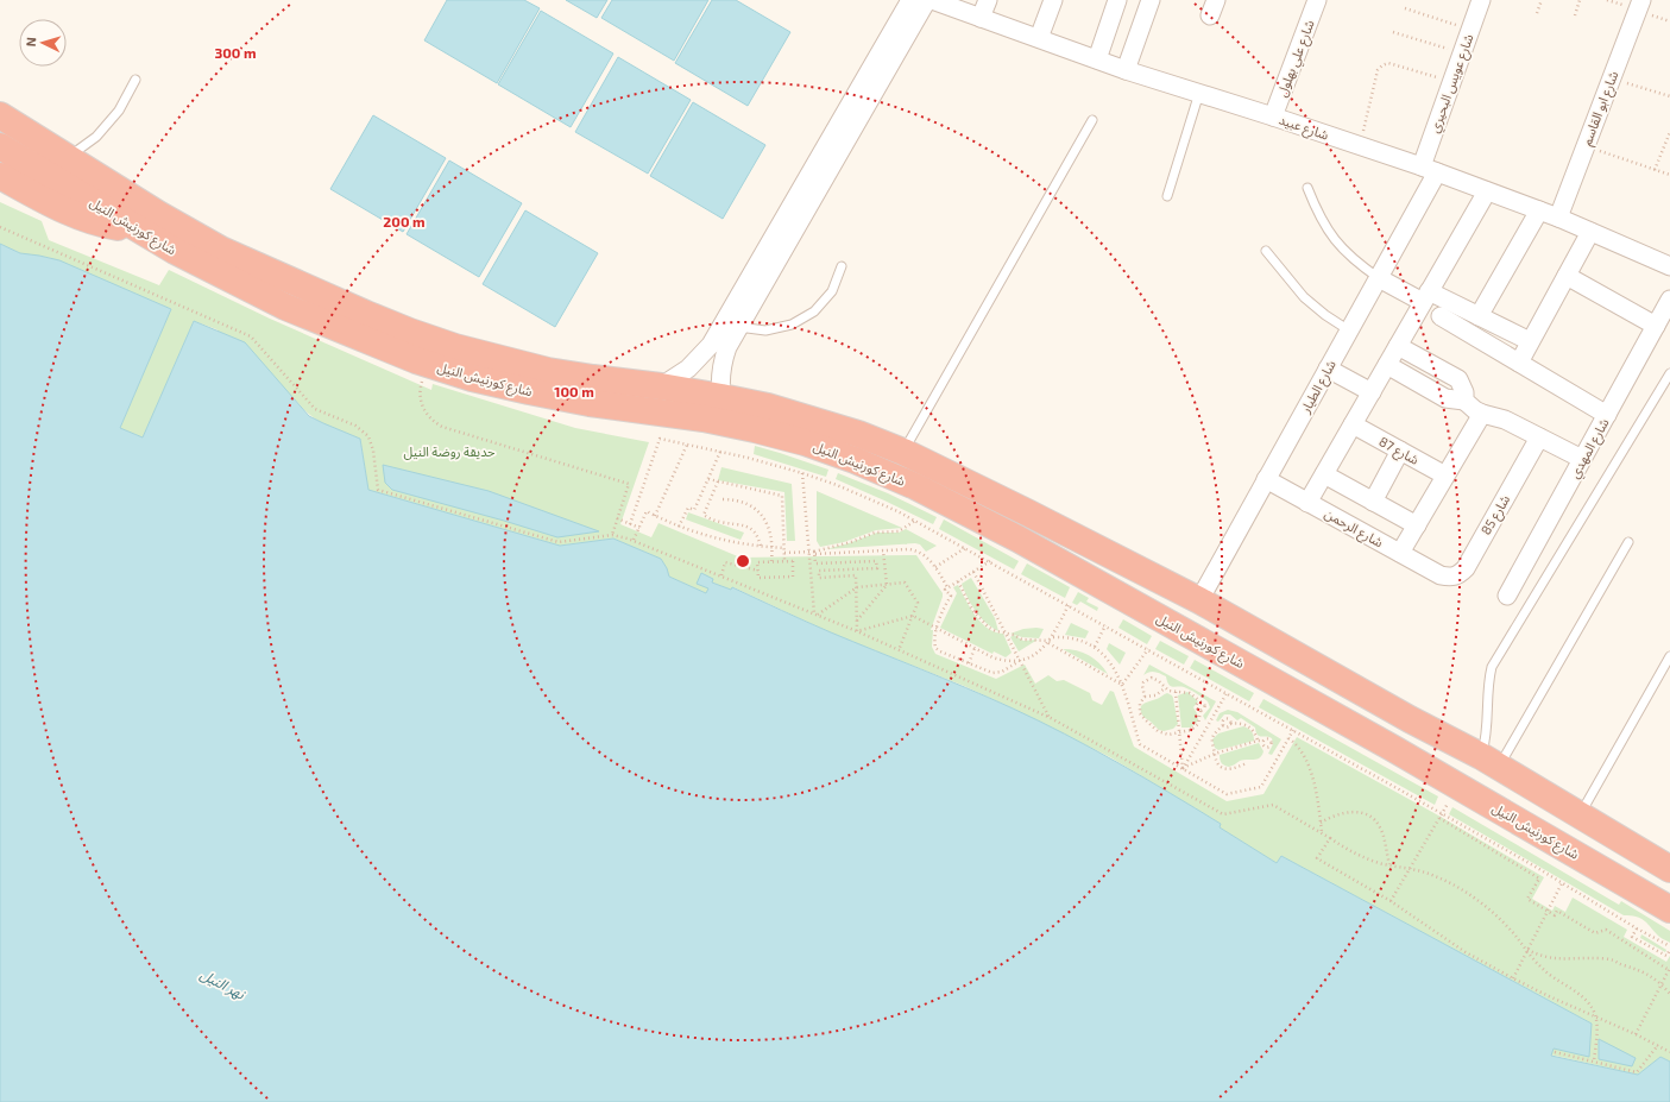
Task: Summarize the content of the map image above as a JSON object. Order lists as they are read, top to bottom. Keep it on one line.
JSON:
{"streets":{"highway":["شارع كورنيش النيل"],"street":["شارع علي بهلول","شارع عويس البحيري","شارع ابو القاسم","شارع عبيد","شارع الطيار","شارع المهدي","شارع 87","شارع 85","شارع الرحمن"]},"crossings":[["شارع علي بهلول","شارع عبيد"],["شارع عويس البحيري","شارع عبيد"],["شارع عويس البحيري","شارع الطيار"],["شارع ابو القاسم","شارع عبيد"],["شارع عبيد","شارع الطيار"],["شارع كورنيش النيل","شارع الطيار"],["شارع الطيار","شارع الرحمن"],["شارع 85","شارع الرحمن"]],"water":["نهر النيل"],"parks":["حديقة روضة النيل"],"north":"left","rings":["300 m","200 m","100 m"]}
